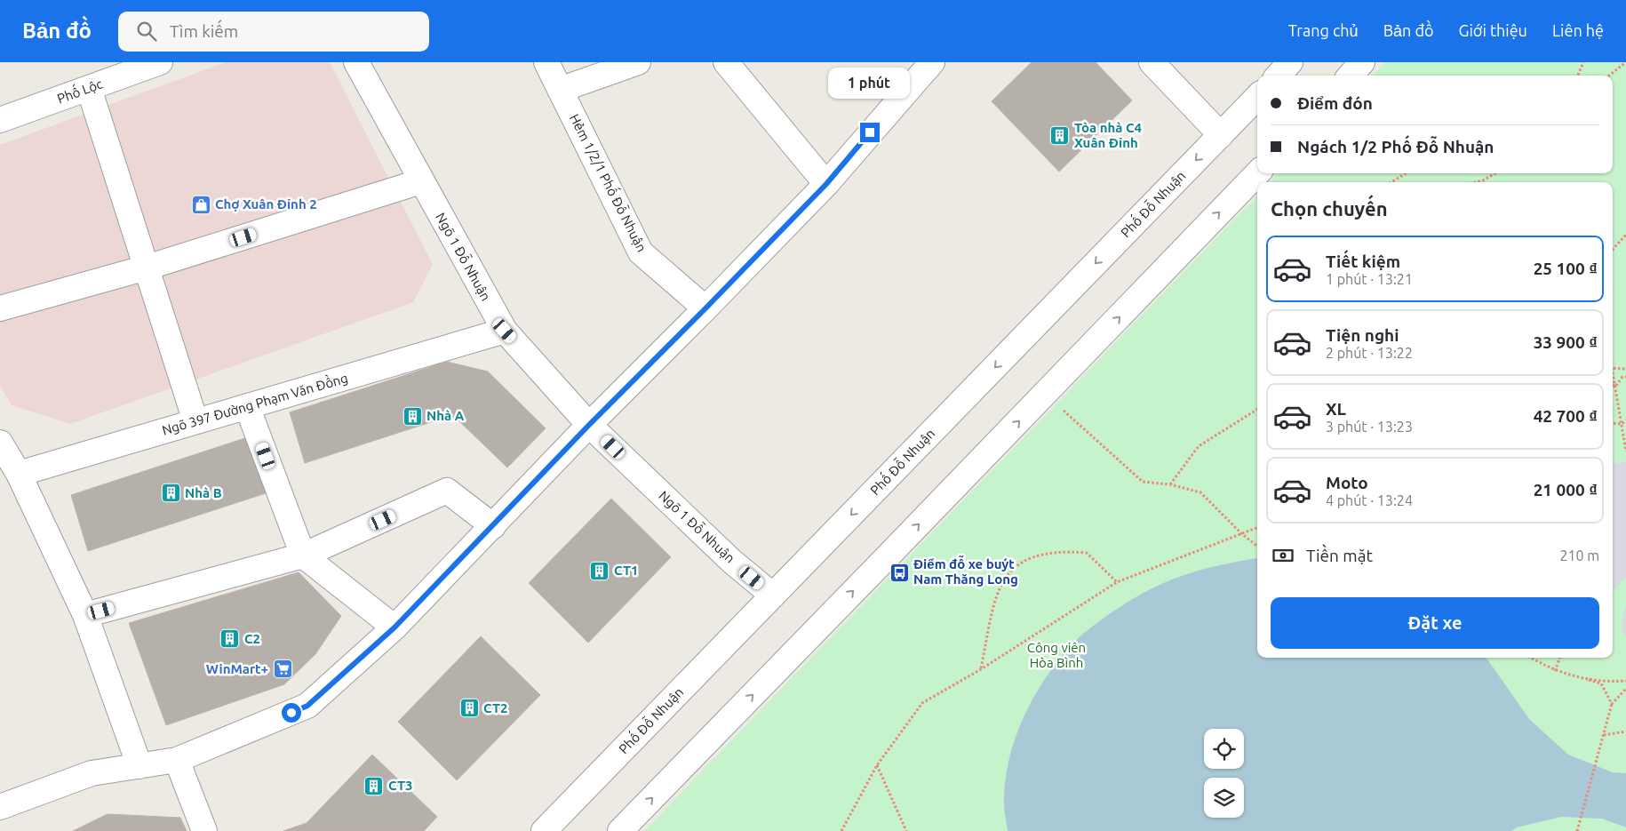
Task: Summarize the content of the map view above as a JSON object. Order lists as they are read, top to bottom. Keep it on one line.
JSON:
{"streets":{"street":["Phố Lộc","Hẻm 1/2/1 Phố Đỗ Nhuận","Phố Đỗ Nhuận","Ngõ 1 Đỗ Nhuận","Ngõ 397 Đường Phạm Văn Đồng"]},"crossings":[["Phố Đỗ Nhuận","Ngõ 1 Đỗ Nhuận"],["Ngõ 1 Đỗ Nhuận","Ngõ 397 Đường Phạm Văn Đồng"]],"parks":["Công viên Hòa Bình"],"places":{"building":["Tòa nhà C4 Xuân Đỉnh","Nhà A","Nhà B","CT1","C2","CT2","CT3"],"shop":["Chợ Xuân Đỉnh 2"],"bus stop":["Điểm đỗ xe buýt Nam Thăng Long"],"supermarket":["WinMart+"]},"page":{"header":"Bản đồ","search":"Tìm kiếm","nav":["Trang chủ","Bản đồ","Giới thiệu","Liên hệ"],"bubble":"1 phút","banner":["Điểm đón","Ngách 1/2 Phố Đỗ Nhuận"],"heading":"Chọn chuyến","list":[{"name":"Tiết kiệm","note":"1 phút · 13:21","value":"25 100 ₫"},{"name":"Tiện nghi","note":"2 phút · 13:22","value":"33 900 ₫"},{"name":"XL","note":"3 phút · 13:23","value":"42 700 ₫"},{"name":"Moto","note":"4 phút · 13:24","value":"21 000 ₫"}],"pay":["Tiền mặt","210 m"],"buttons":"Đặt xe"}}
